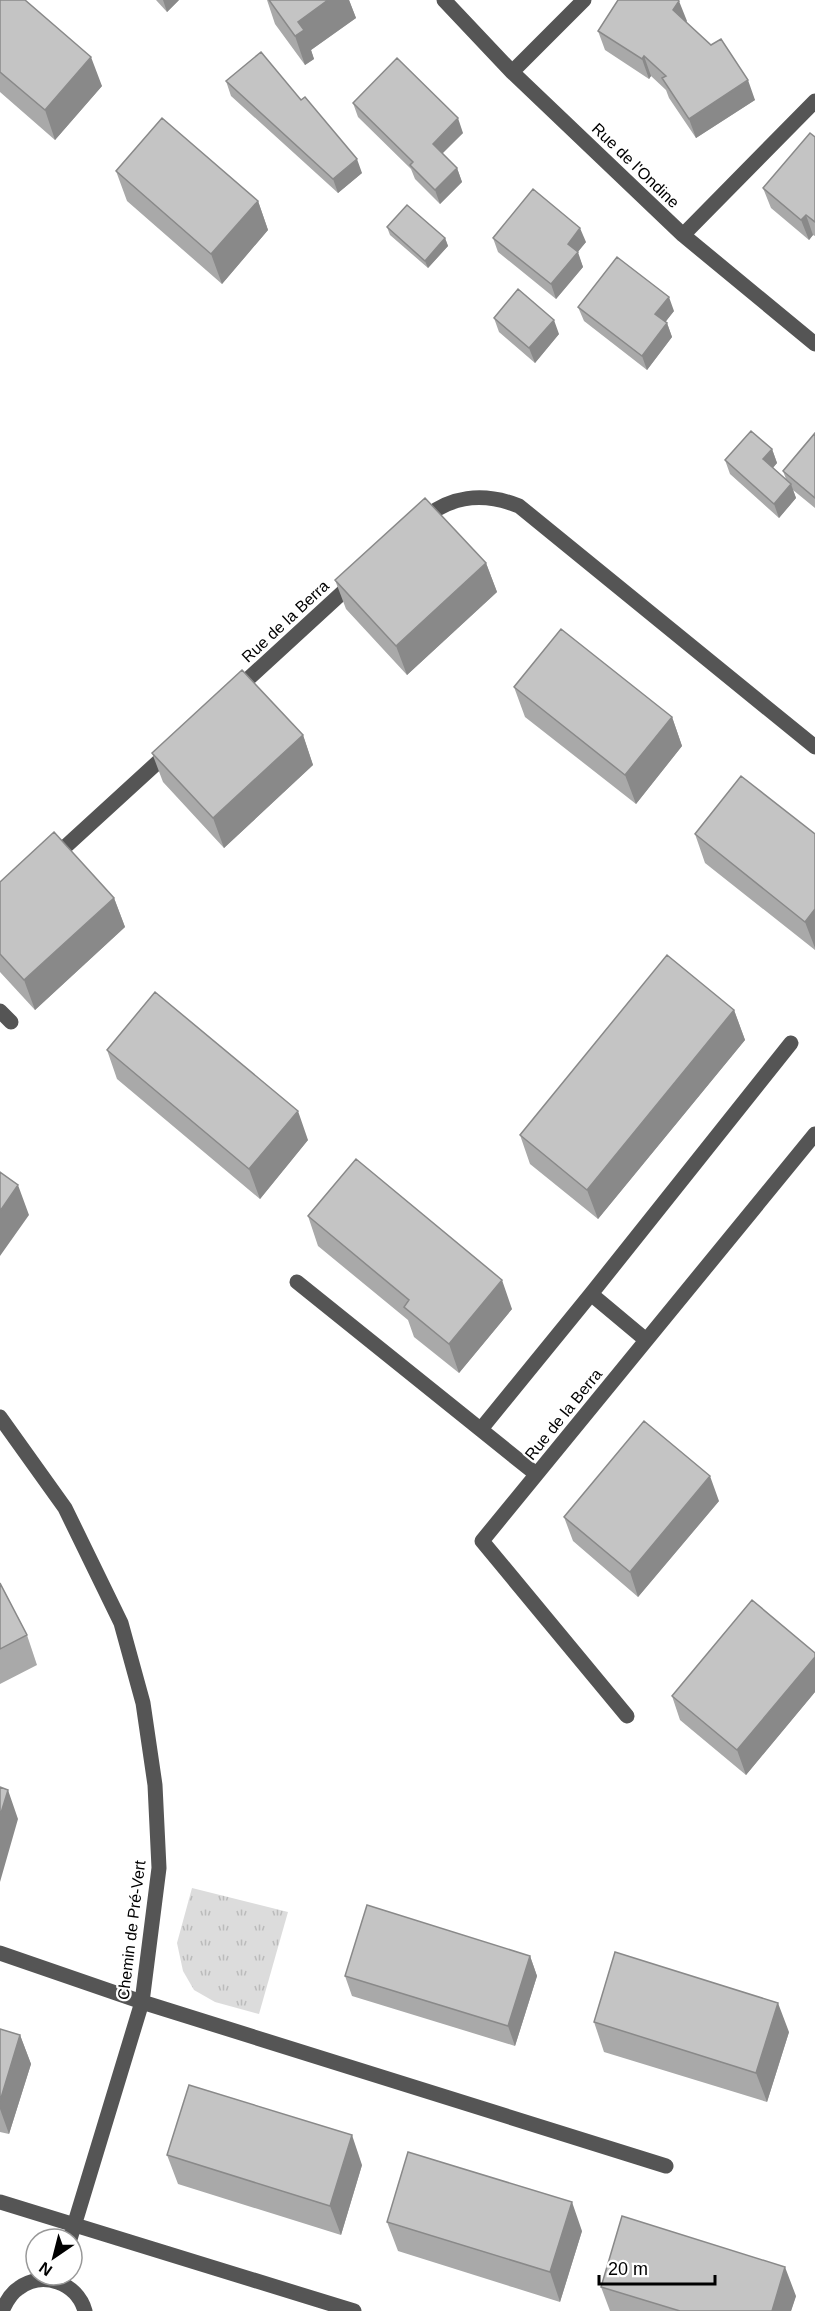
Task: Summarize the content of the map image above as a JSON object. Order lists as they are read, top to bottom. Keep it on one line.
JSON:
{"streets":{"street":["Rue de l'Ondine","Rue de la Berra","Chemin de Pré-Vert"]},"scale_bar":"20 m","north":"bottom left"}
